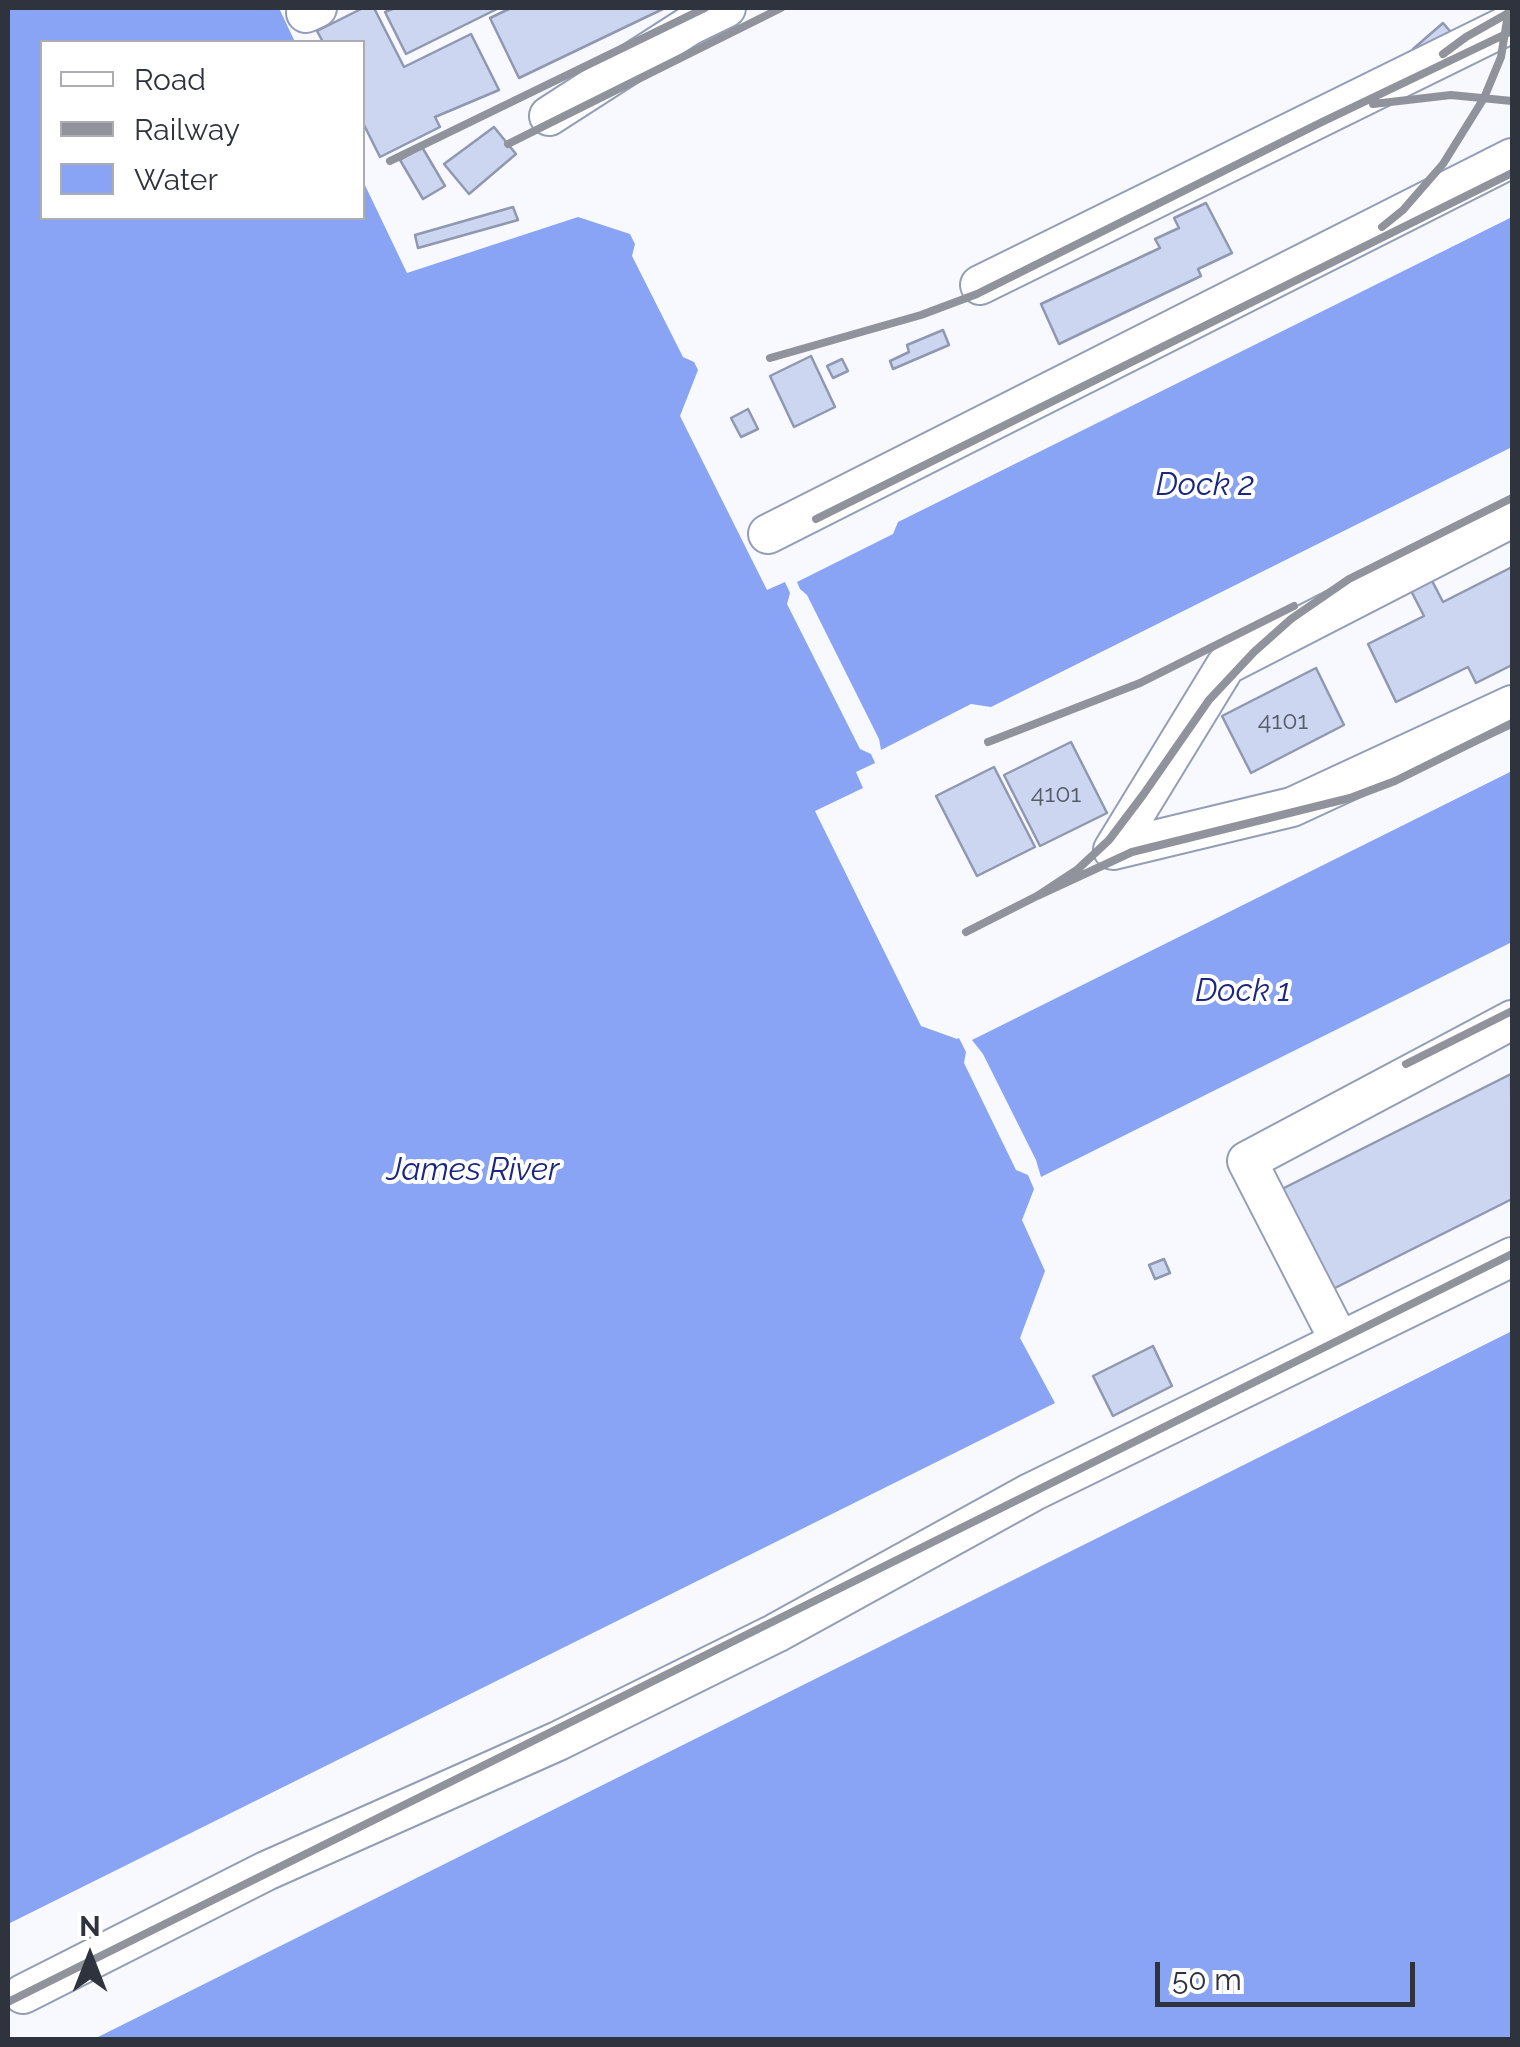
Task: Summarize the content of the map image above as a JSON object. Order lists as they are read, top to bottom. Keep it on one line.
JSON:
{"water":["Dock 2","Dock 1","James River"],"house_numbers":["4101","4101"],"legend":["Road","Railway","Water"],"scale_bar":"50 m","north":"top"}
